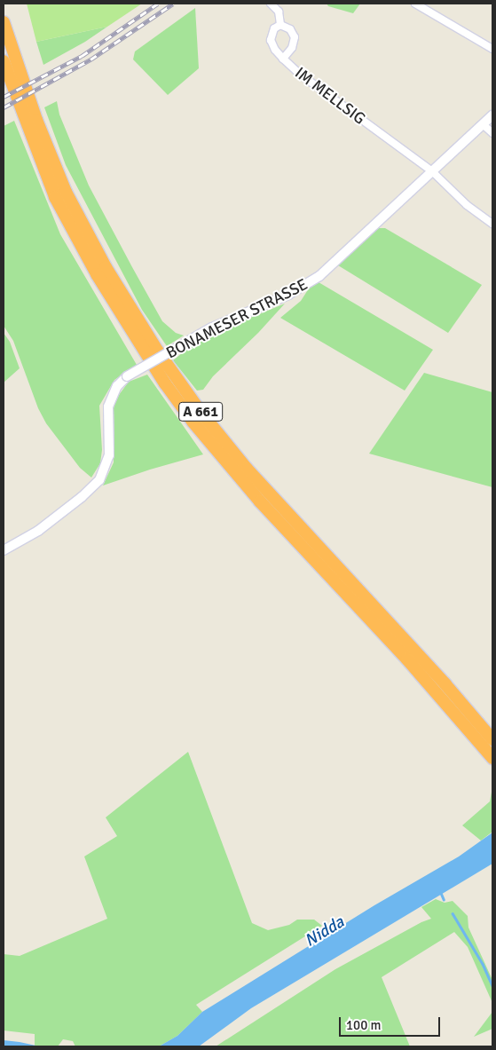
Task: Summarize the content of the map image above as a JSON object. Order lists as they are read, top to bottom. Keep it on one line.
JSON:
{"streets":{"highway":["A 661"],"street":["IM MELLSIG","BONAMESER STRASSE"]},"crossings":[["IM MELLSIG","BONAMESER STRASSE"]],"water":["Nidda"],"scale_bar":"100 m"}
